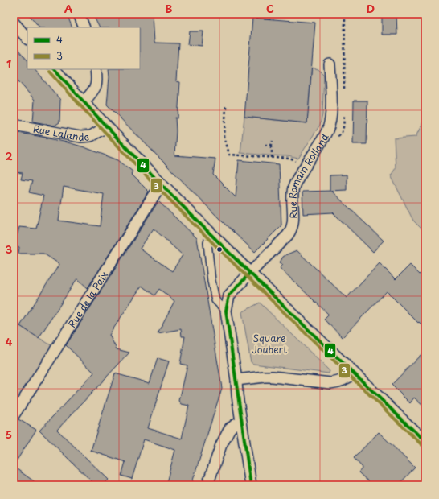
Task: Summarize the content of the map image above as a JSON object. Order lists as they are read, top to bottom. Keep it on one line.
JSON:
{"streets":{"street":["Rue Lalande","Rue Romain Rolland","Rue de la Paix"]},"parks":["Square Joubert"],"lines":["transit line 4","transit line 3"],"legend":["4","3"],"grid":{"columns":["A","B","C","D"],"rows":["1","2","3","4","5"]}}
